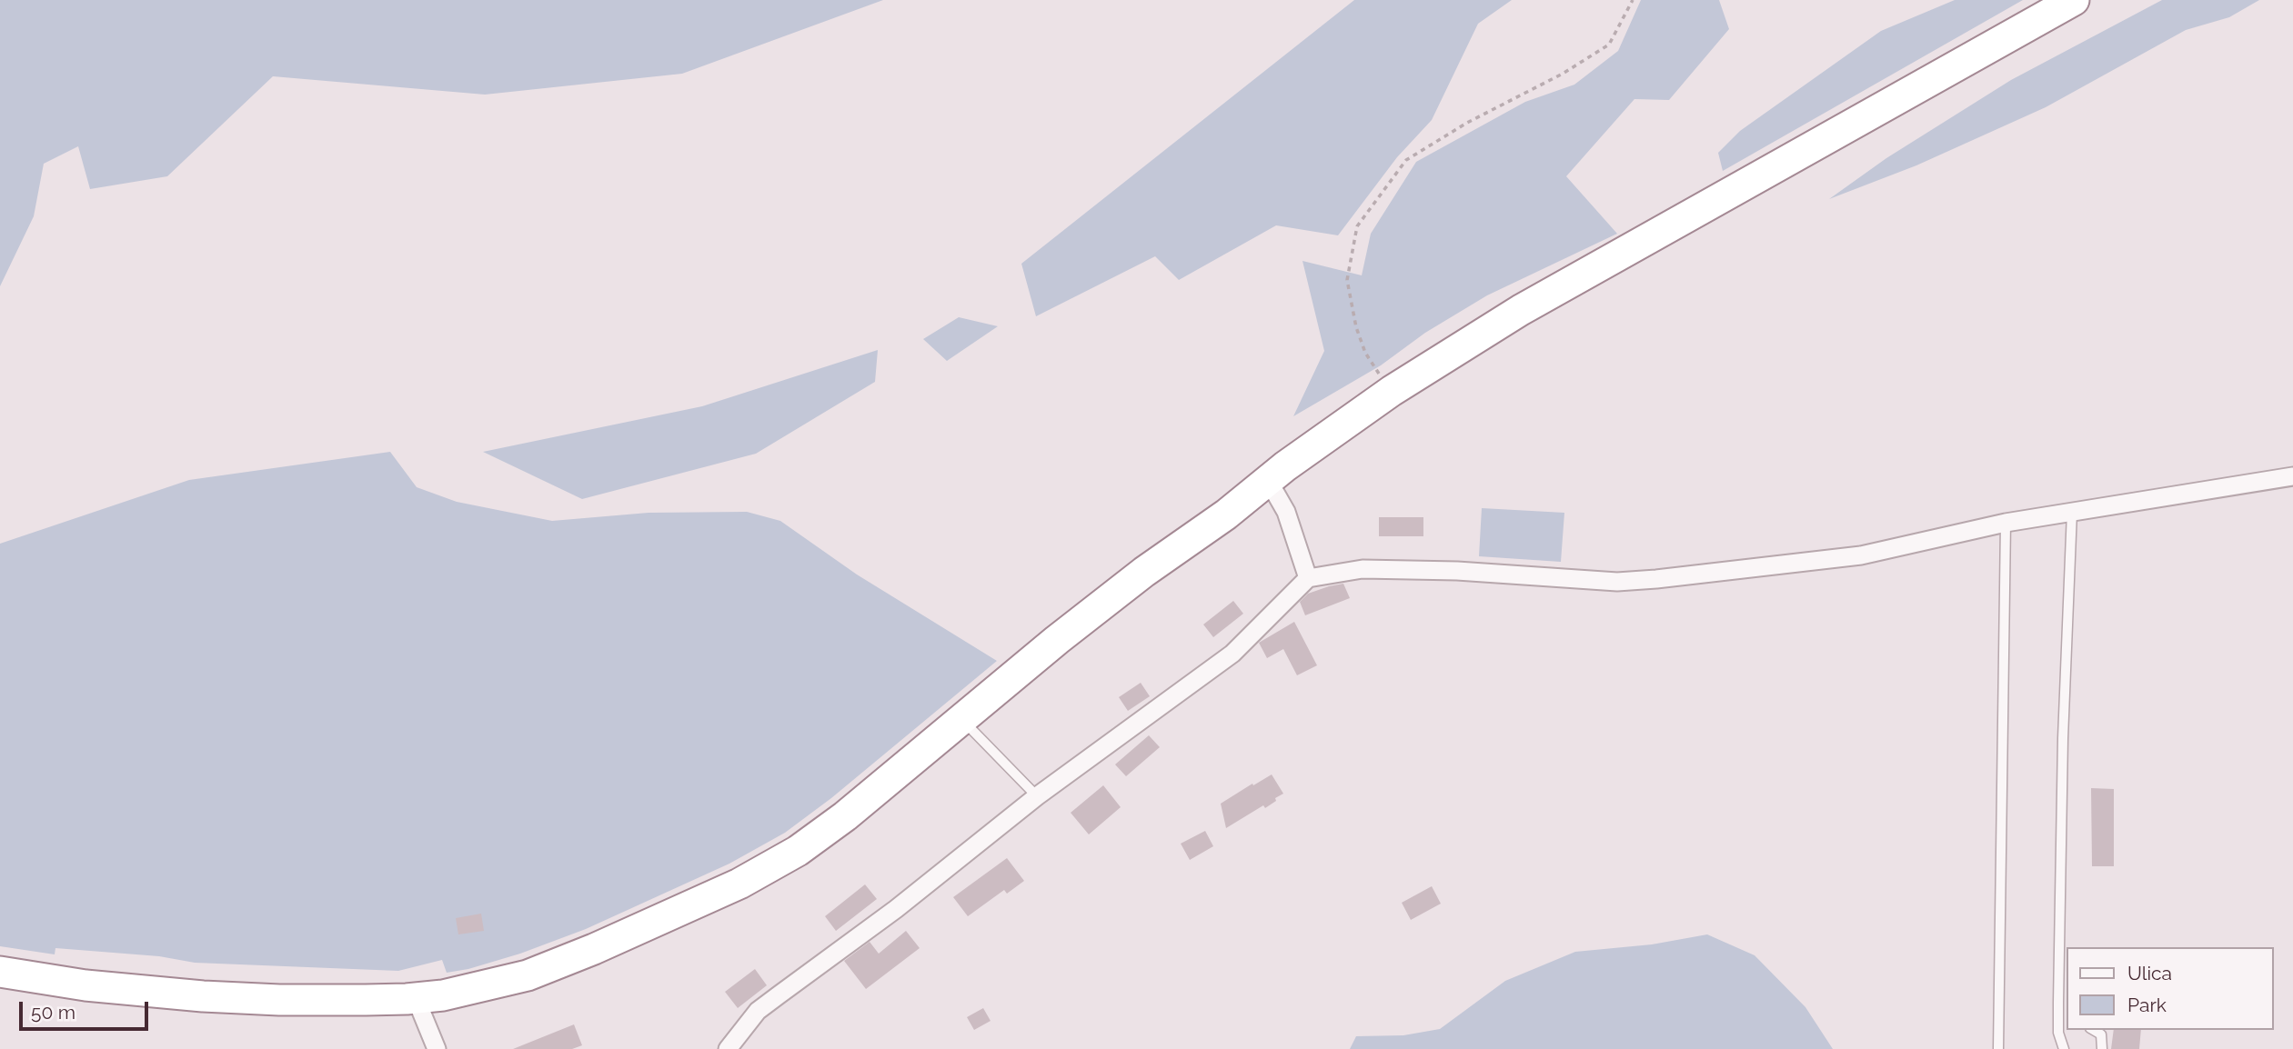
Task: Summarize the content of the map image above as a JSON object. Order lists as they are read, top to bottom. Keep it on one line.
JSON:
{"legend":["Ulica","Park"],"scale_bar":"50 m"}
